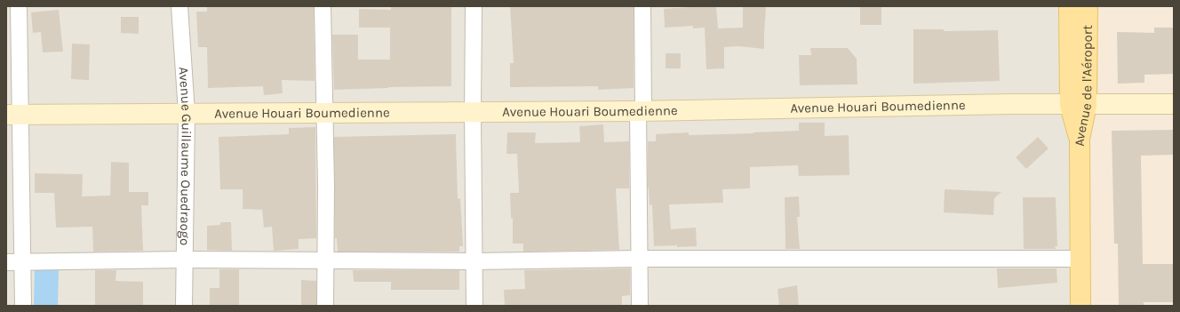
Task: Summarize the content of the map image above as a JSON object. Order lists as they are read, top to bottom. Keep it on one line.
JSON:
{"streets":{"main road":["Avenue de l'Aéroport","Avenue Houari Boumedienne"],"street":["Avenue Guillaume Ouedraogo"]},"crossings":[["Avenue de l'Aéroport","Avenue Houari Boumedienne"],["Avenue Houari Boumedienne","Avenue Guillaume Ouedraogo"]]}
